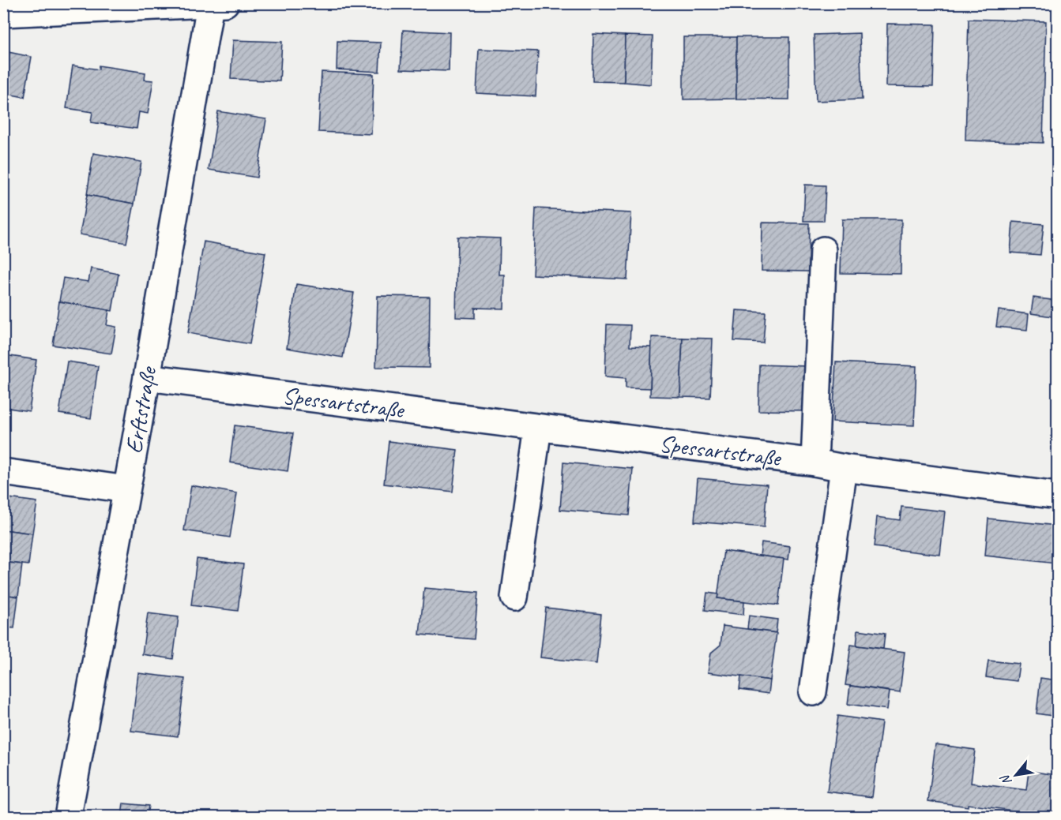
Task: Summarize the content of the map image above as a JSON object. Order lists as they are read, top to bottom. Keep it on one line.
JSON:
{"streets":{"street":["Spessartstraße","Erftstraße"]},"crossings":[["Spessartstraße","Erftstraße"]],"north":"bottom left"}
